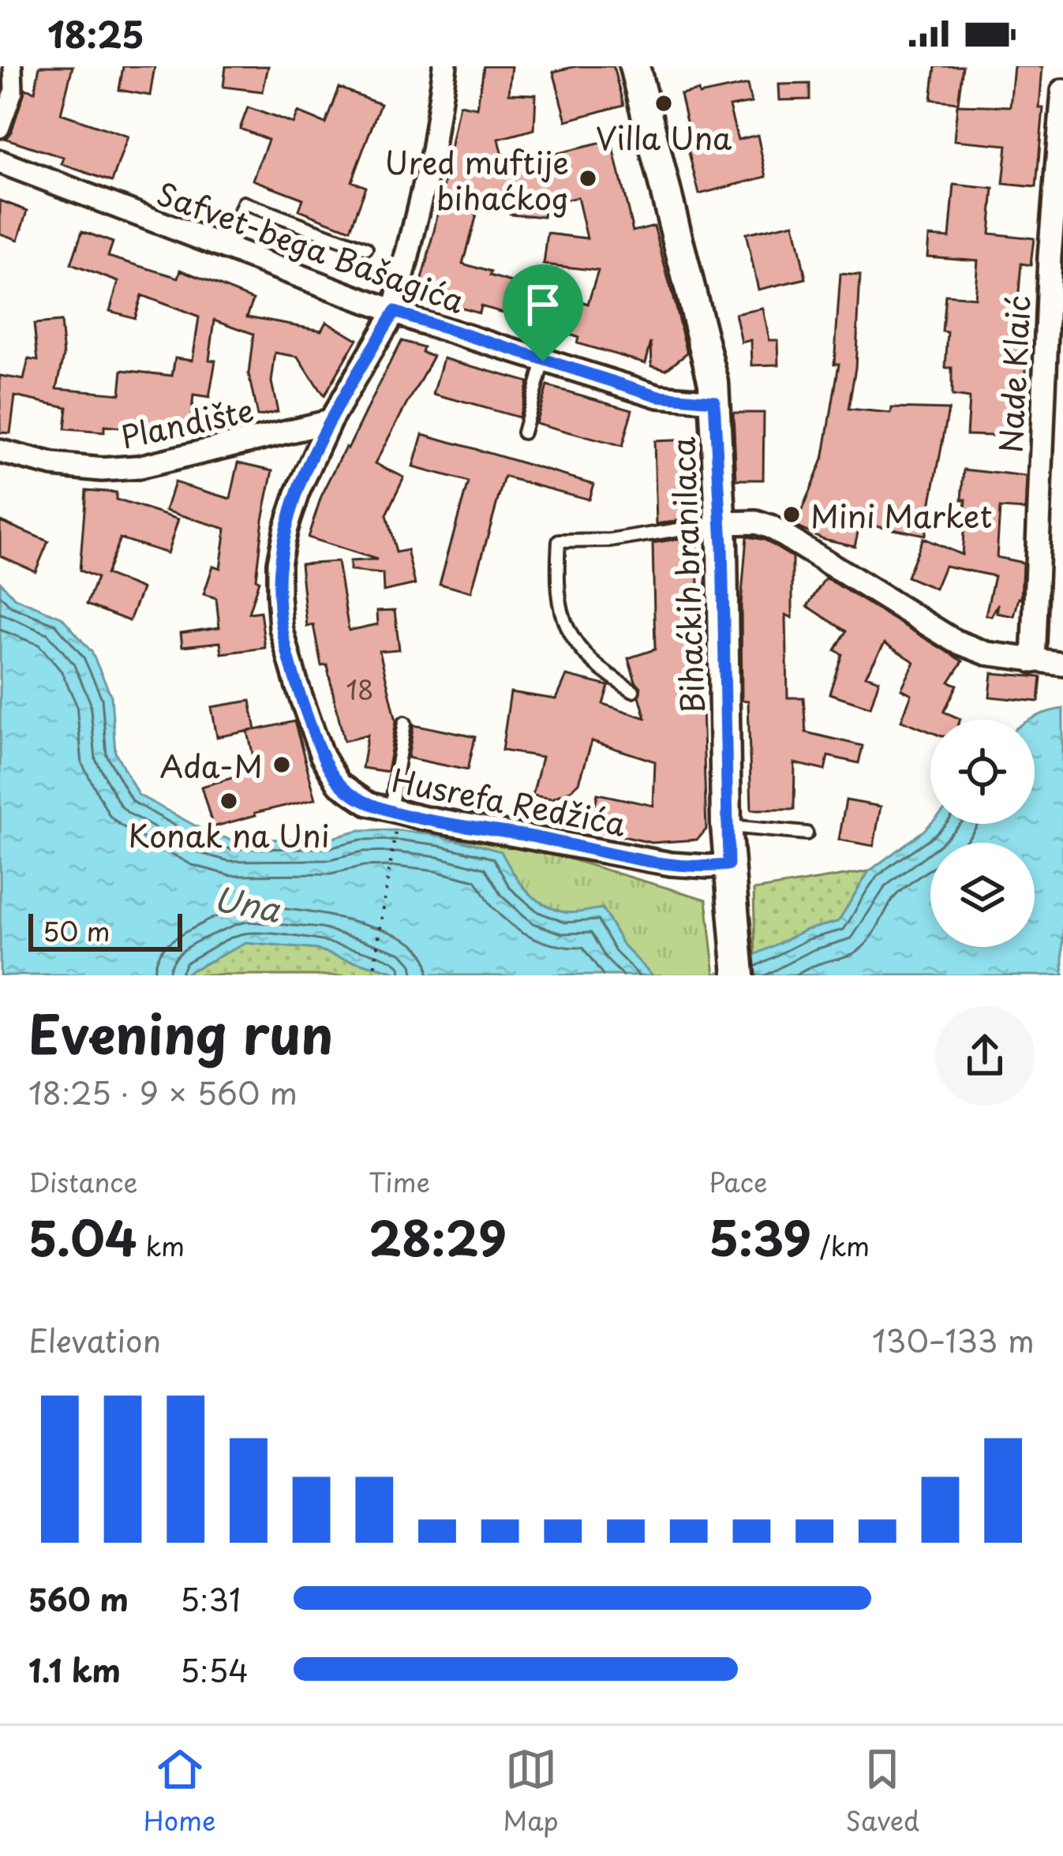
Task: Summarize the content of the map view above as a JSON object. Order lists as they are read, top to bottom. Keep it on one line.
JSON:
{"streets":{"main road":["Bihaćkih branilaca"],"street":["Safvet-bega Bašagića","Nade Klaić","Plandište","Husrefa Redžića"]},"crossings":[["Safvet-bega Bašagića","Bihaćkih branilaca"],["Safvet-bega Bašagića","Husrefa Redžića"],["Plandište","Husrefa Redžića"],["Bihaćkih branilaca","Husrefa Redžića"]],"water":["Una"],"places":["Villa Una","Ured muftije bihaćkog","Mini Market","Ada-M","Konak na Uni"],"house_numbers":["18"],"scale_bar":"50 m","page":{"status":"18:25","scale":"50 m","heading":["Evening run","18:25 · 9 × 560 m"],"stats":[["Distance","5.04 km"],["Time","28:29"],["Pace","5:39 /km"]],"chart":["Elevation","130–133 m"],"list":[{"name":"560 m","note":"5:31"},{"name":"1.1 km","note":"5:54"}],"tabs":["Home","Map","Saved"]}}
